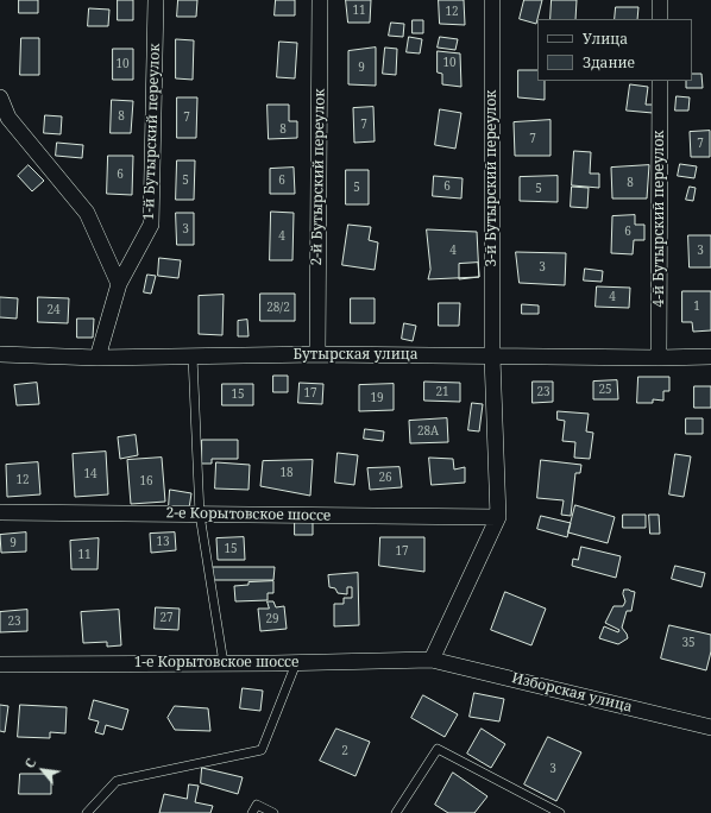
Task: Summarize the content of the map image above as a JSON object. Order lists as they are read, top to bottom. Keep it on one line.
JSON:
{"streets":{"street":["1-й Бутырский переулок","2-й Бутырский переулок","3-й Бутырский переулок","4-й Бутырский переулок","Бутырская улица","2-е Корытовское шоссе","1-е Корытовское шоссе","Изборская улица"]},"crossings":[["1-й Бутырский переулок","Бутырская улица"],["2-й Бутырский переулок","Бутырская улица"],["3-й Бутырский переулок","Бутырская улица"],["3-й Бутырский переулок","2-е Корытовское шоссе"],["4-й Бутырский переулок","Бутырская улица"],["1-е Корытовское шоссе","Изборская улица"]],"house_numbers":["11","12","10","10","9","8","7","7","8","7","7","6","5","6","8","6","5","5","3","6","4","4","3","3","4","1","28/2","24","25","21","23","17","15","19","28А","18","14","26","12","16","13","9","15","17","11","27","29","23","35","2","3"],"legend":["Улица","Здание"],"north":"top left"}
